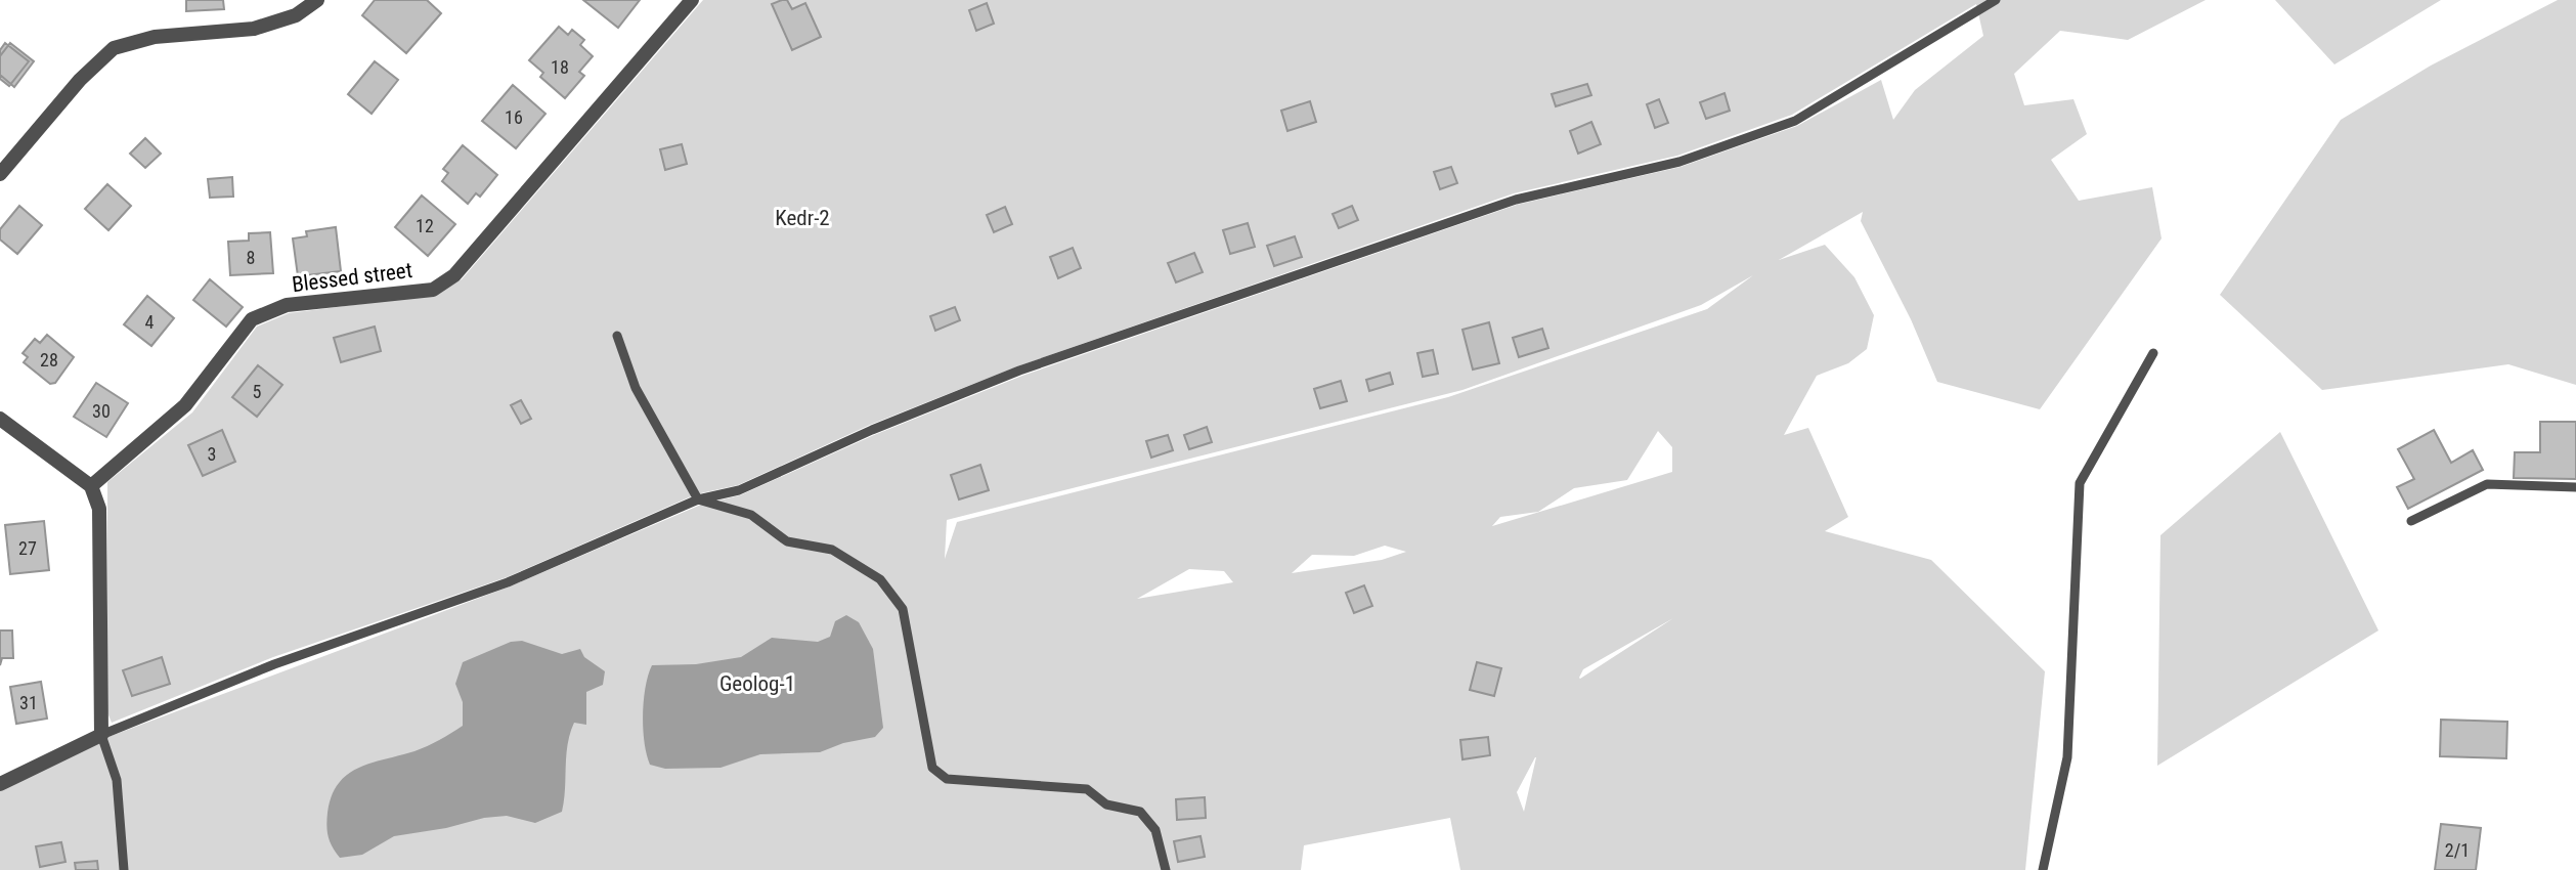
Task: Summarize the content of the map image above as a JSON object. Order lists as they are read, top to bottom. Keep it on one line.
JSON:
{"streets":{"street":["Blessed street"]},"parks":["Kedr-2","Geolog-1"],"house_numbers":["18","16","12","8","4","28","5","30","3","27","31","2/1"]}
